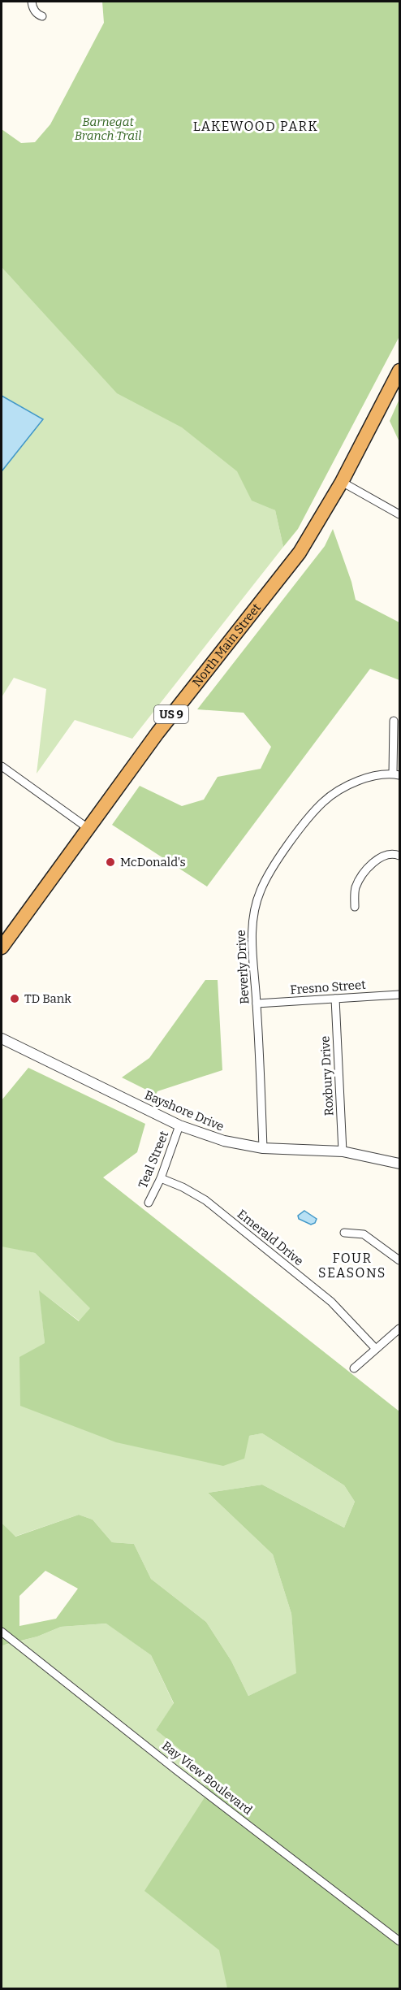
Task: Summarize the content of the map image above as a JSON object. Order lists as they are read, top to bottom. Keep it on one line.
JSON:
{"streets":{"highway":["North Main Street","US 9"],"street":["Beverly Drive","Fresno Street","Roxbury Drive","Bayshore Drive","Teal Street","Emerald Drive","Bay View Boulevard"]},"crossings":[["North Main Street","US 9"],["Beverly Drive","Fresno Street"],["Beverly Drive","Bayshore Drive"],["Fresno Street","Roxbury Drive"],["Roxbury Drive","Bayshore Drive"],["Bayshore Drive","Teal Street"],["Teal Street","Emerald Drive"]],"districts":["LAKEWOOD PARK","FOUR SEASONS"],"parks":["Barnegat Branch Trail"],"places":["McDonald's","TD Bank"]}
